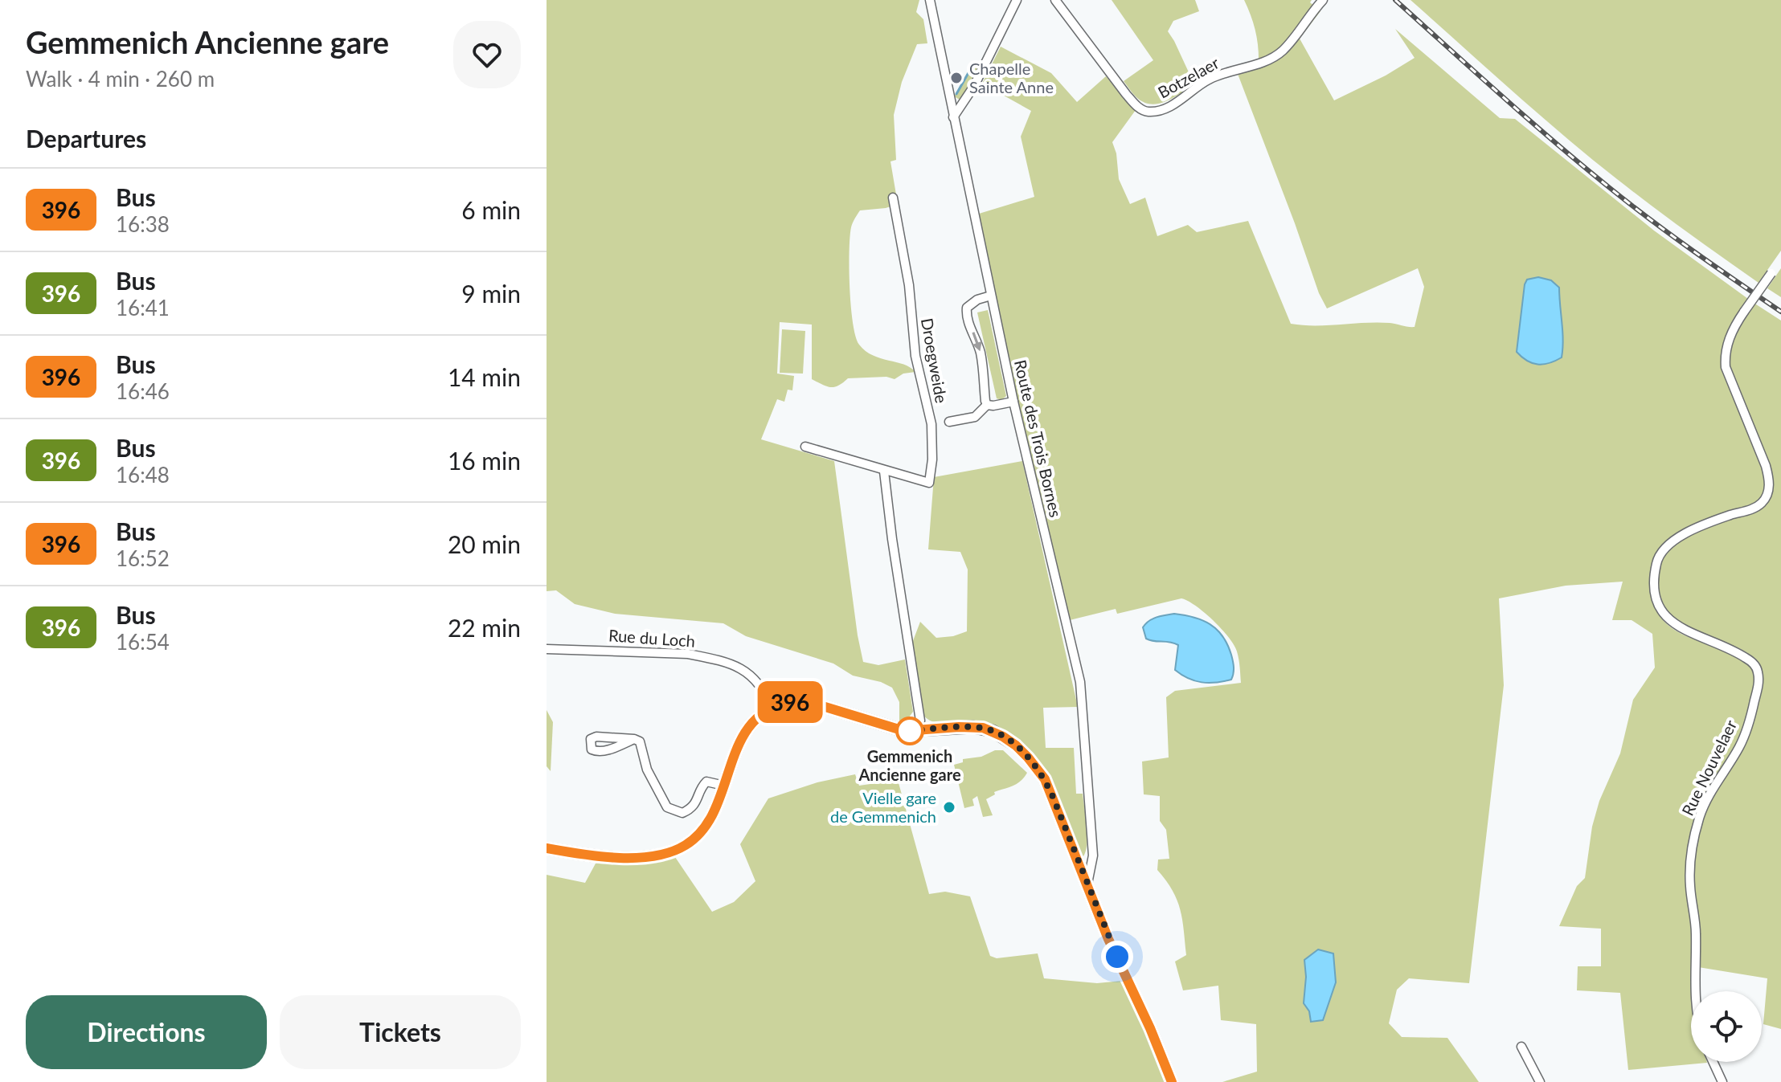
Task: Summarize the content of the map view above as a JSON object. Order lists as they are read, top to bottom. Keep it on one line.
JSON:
{"streets":{"street":["Botzelaer","Droegweide","Route des Trois Bornes","Rue du Loch","Rue Nouvelaer"]},"places":["Chapelle Sainte Anne","Gemmenich Ancienne gare","Vielle gare de Gemmenich"],"lines":["bus line 396"],"page":{"heading":[["Gemmenich Ancienne gare","Walk · 4 min · 260 m"],"Departures"],"on_map":"396","list":[{"mark":"396","name":"Bus","note":"16:38","value":"6 min"},{"mark":"396","name":"Bus","note":"16:41","value":"9 min"},{"mark":"396","name":"Bus","note":"16:46","value":"14 min"},{"mark":"396","name":"Bus","note":"16:48","value":"16 min"},{"mark":"396","name":"Bus","note":"16:52","value":"20 min"},{"mark":"396","name":"Bus","note":"16:54","value":"22 min"}],"buttons":["Directions","Tickets"]}}
